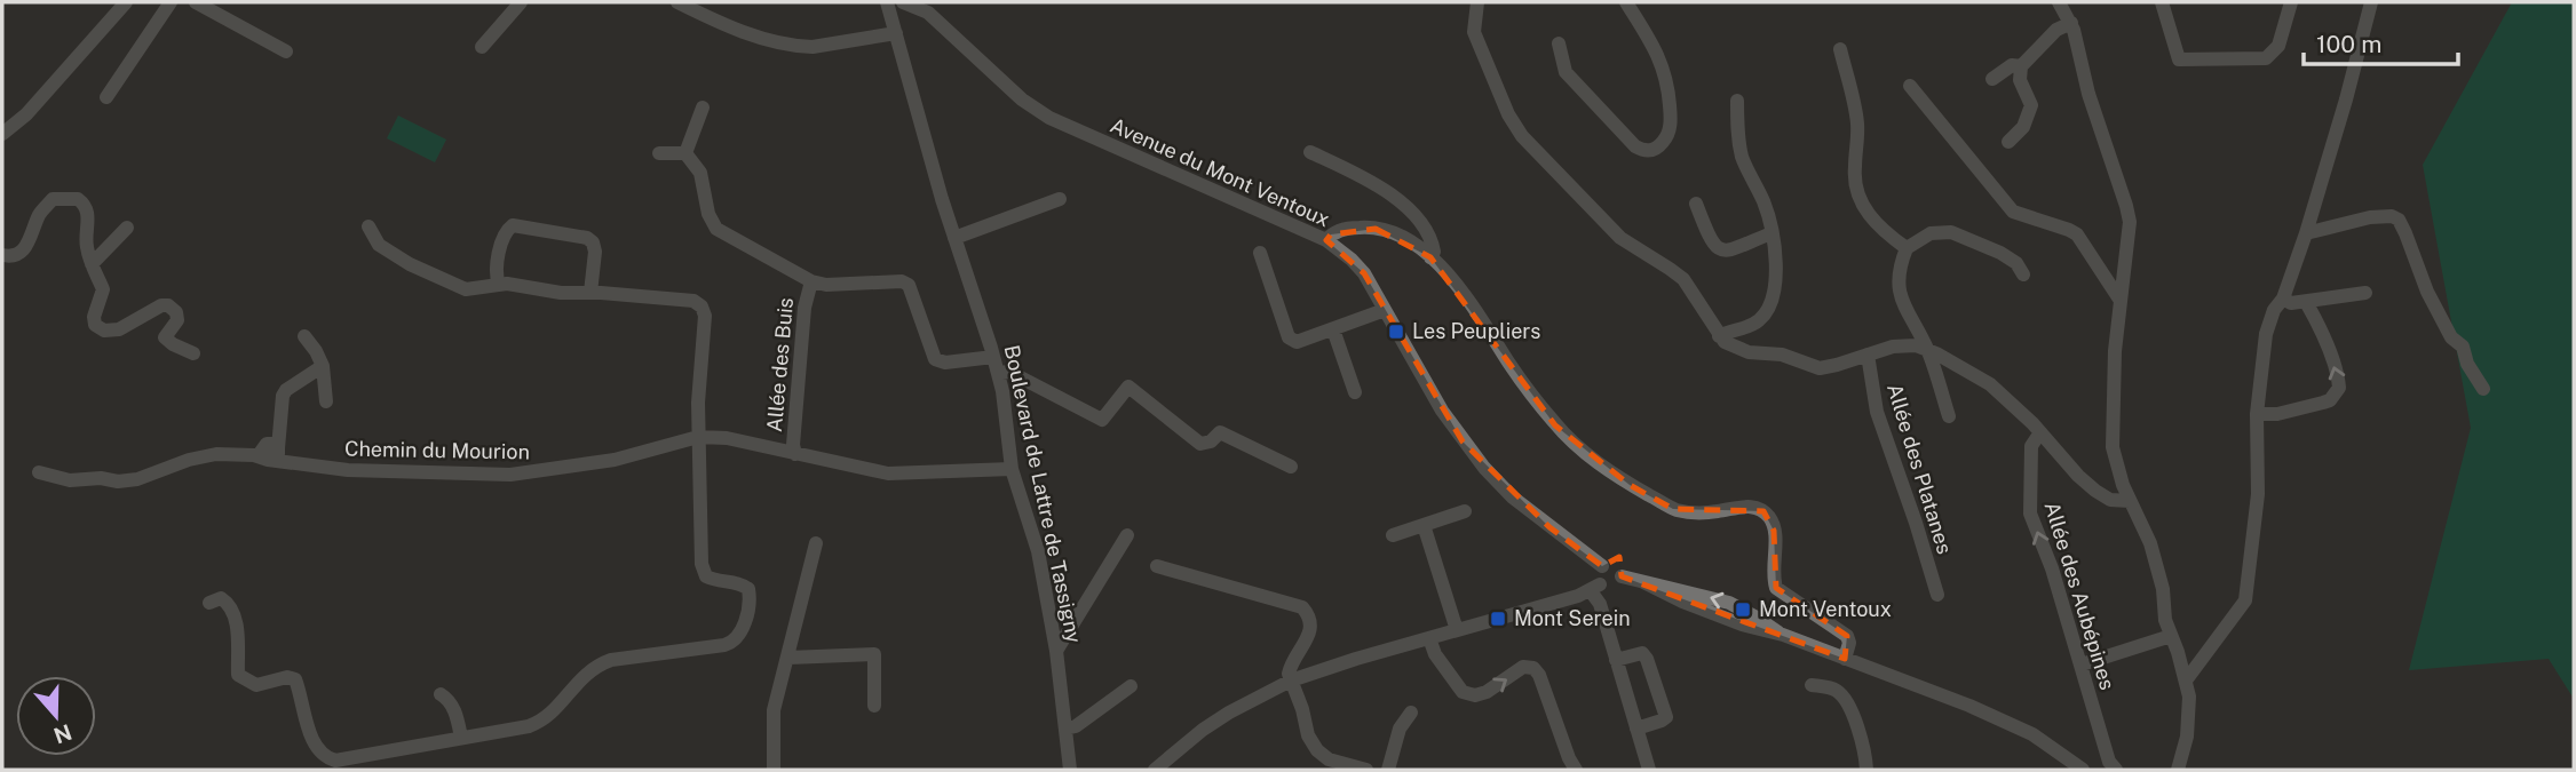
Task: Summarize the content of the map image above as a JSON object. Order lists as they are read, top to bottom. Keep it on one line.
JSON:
{"streets":{"street":["Avenue du Mont Ventoux","Allée des Buis","Chemin du Mourion","Allée des Platanes","Boulevard de Lattre de Tassigny","Allée des Aubépines"]},"crossings":[["Allée des Buis","Chemin du Mourion"],["Chemin du Mourion","Boulevard de Lattre de Tassigny"]],"places":{"transit":["Les Peupliers","Mont Ventoux","Mont Serein"]},"scale_bar":"100 m","north":"bottom"}
